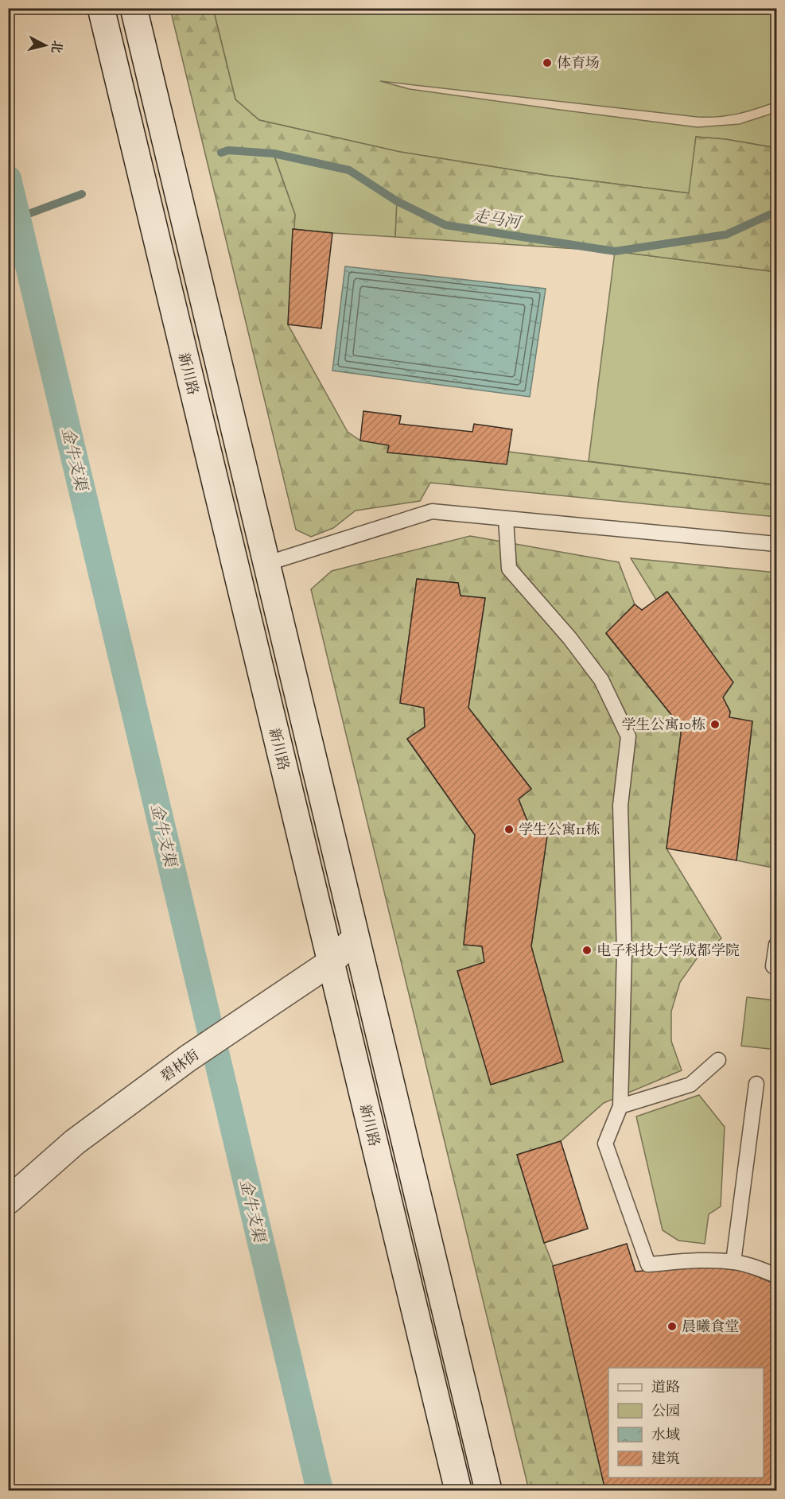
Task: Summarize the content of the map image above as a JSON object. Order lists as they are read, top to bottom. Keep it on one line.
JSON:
{"streets":{"main road":["新川路","碧林街"]},"crossings":[["新川路","碧林街"]],"water":["走马河","金牛支渠"],"places":["体育场","学生公寓10栋","学生公寓11栋","电子科技大学成都学院","晨曦食堂"],"legend":["道路","公园","水域","建筑"],"north":"right"}
